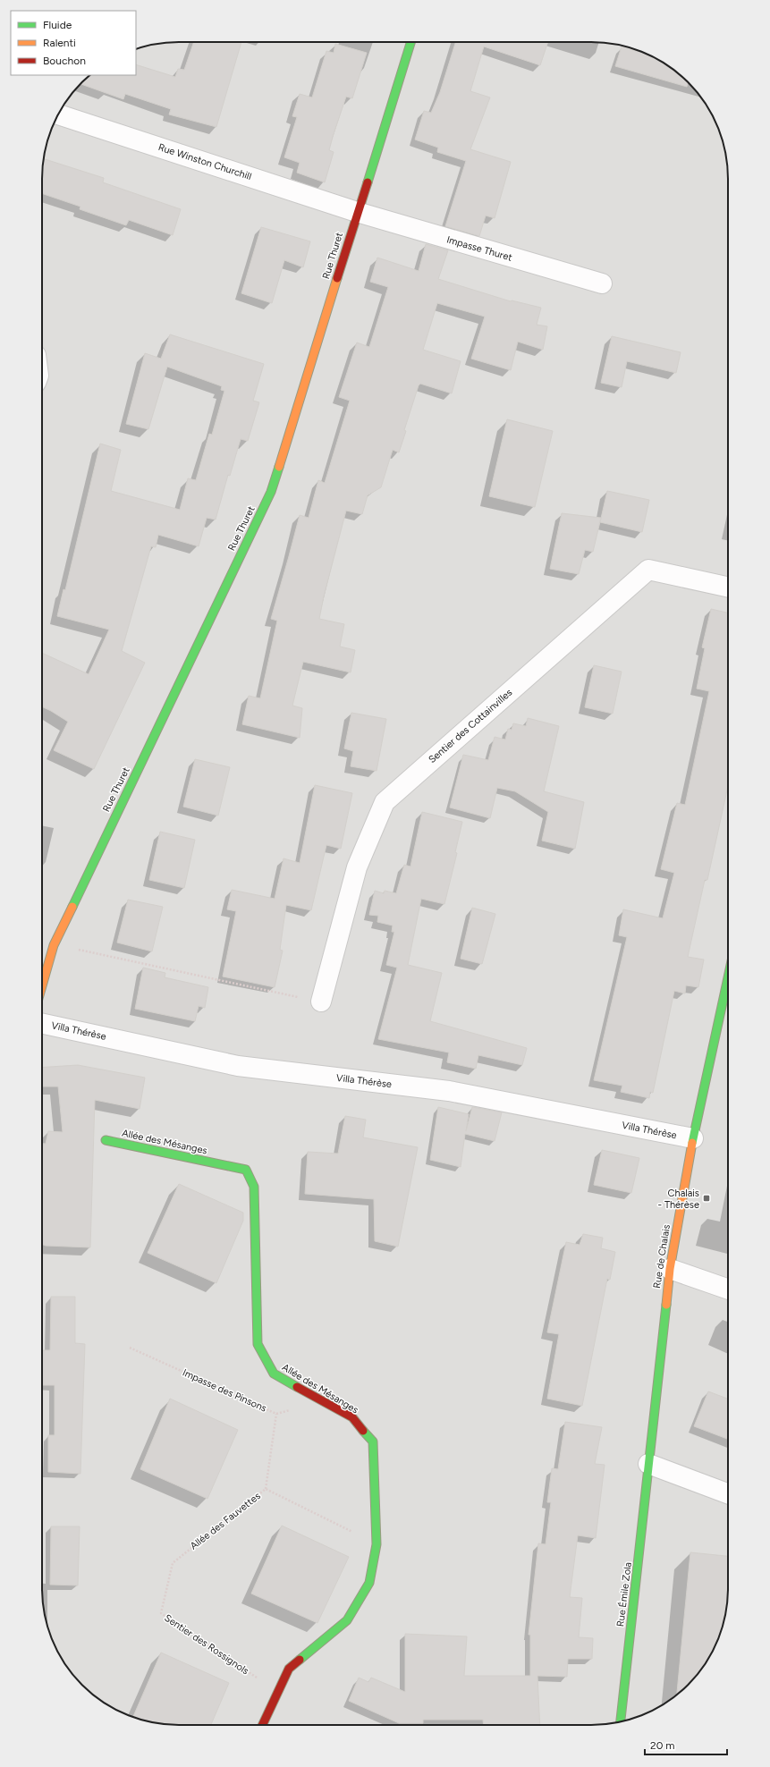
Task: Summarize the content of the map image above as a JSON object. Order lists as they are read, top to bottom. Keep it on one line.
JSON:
{"streets":{"street":["Rue Winston Churchill","Impasse Thuret","Rue Thuret","Sentier des Cottainvilles","Villa Thérèse","Allée des Mésanges","Rue de Chalais","Rue Émile Zola"],"path":["Impasse des Pinsons","Allée des Fauvettes","Sentier des Rossignols"]},"crossings":[["Rue Winston Churchill","Impasse Thuret"],["Rue Winston Churchill","Rue Thuret"],["Impasse Thuret","Rue Thuret"],["Villa Thérèse","Rue de Chalais"],["Allée des Mésanges","Impasse des Pinsons"],["Allée des Mésanges","Allée des Fauvettes"],["Allée des Mésanges","Sentier des Rossignols"],["Rue de Chalais","Rue Émile Zola"],["Allée des Fauvettes","Sentier des Rossignols"]],"places":{"transit":["Chalais - Thérèse"]},"legend":["Fluide","Ralenti","Bouchon"],"scale_bar":"20 m"}
